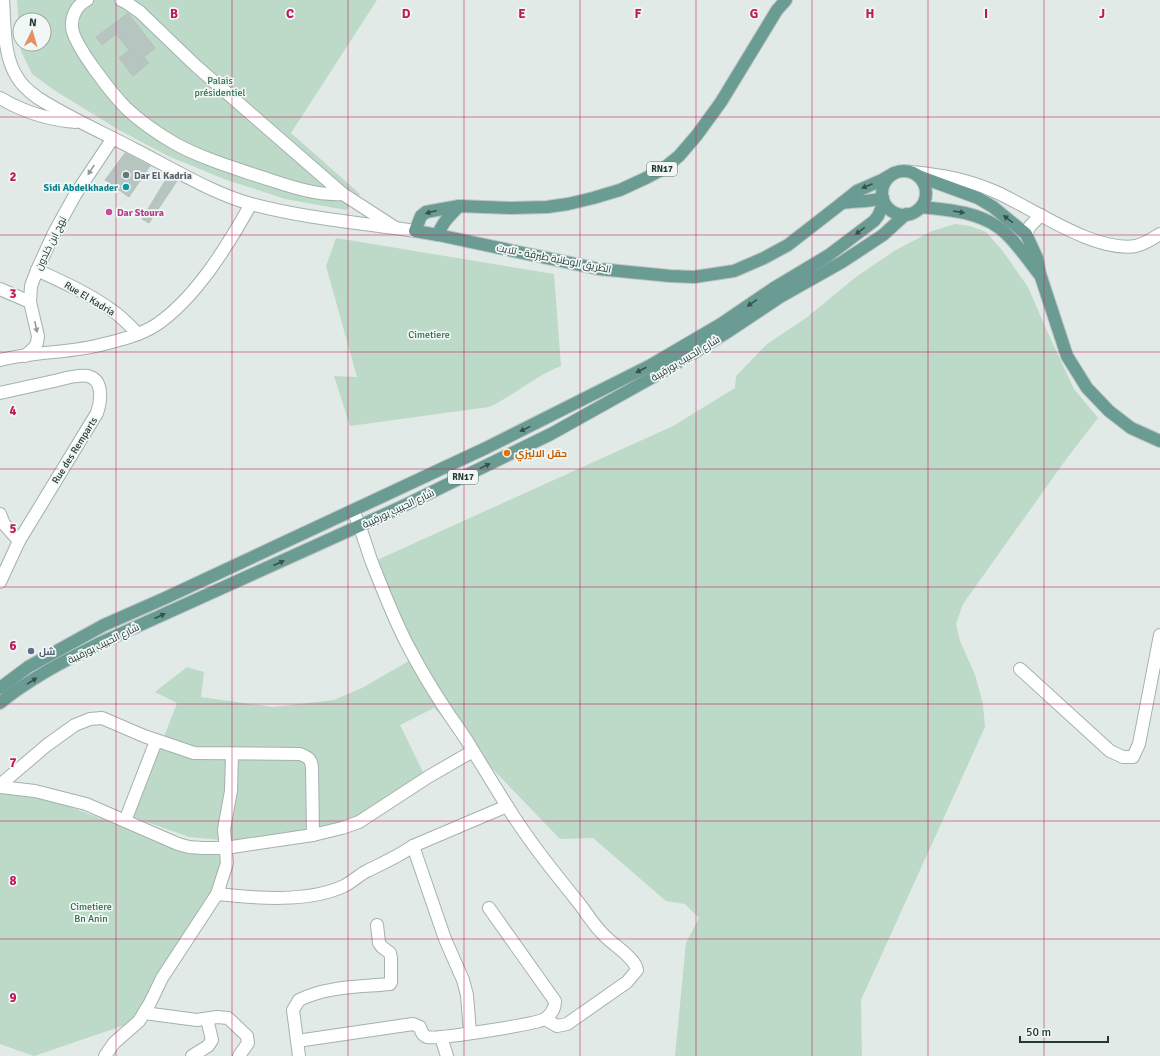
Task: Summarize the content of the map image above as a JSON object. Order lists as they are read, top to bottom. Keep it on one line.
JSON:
{"streets":{"main road":["RN17","الطريق الوطنية طبرقة - تلابت","شارع الحبيب بورقيبة"],"street":["نهج ابن خلدون","Rue El Kadria","Rue des Remparts"]},"crossings":[["RN17","الطريق الوطنية طبرقة - تلابت"],["RN17","شارع الحبيب بورقيبة"],["نهج ابن خلدون","Rue El Kadria"],["الطريق الوطنية طبرقة - تلابت","شارع الحبيب بورقيبة"]],"one_way":["نهج ابن خلدون"],"parks":["Palais présidentiel","Cimetiere","Cimetiere Bn Anin"],"places":["Dar El Kadria","Sidi Abdelkhader","Dar Stoura","حقل الاليزي","شل"],"scale_bar":"50 m","north":"top","grid":{"columns":["B","C","D","E","F","G","H","I","J"],"rows":["2","3","4","5","6","7","8","9"]}}
